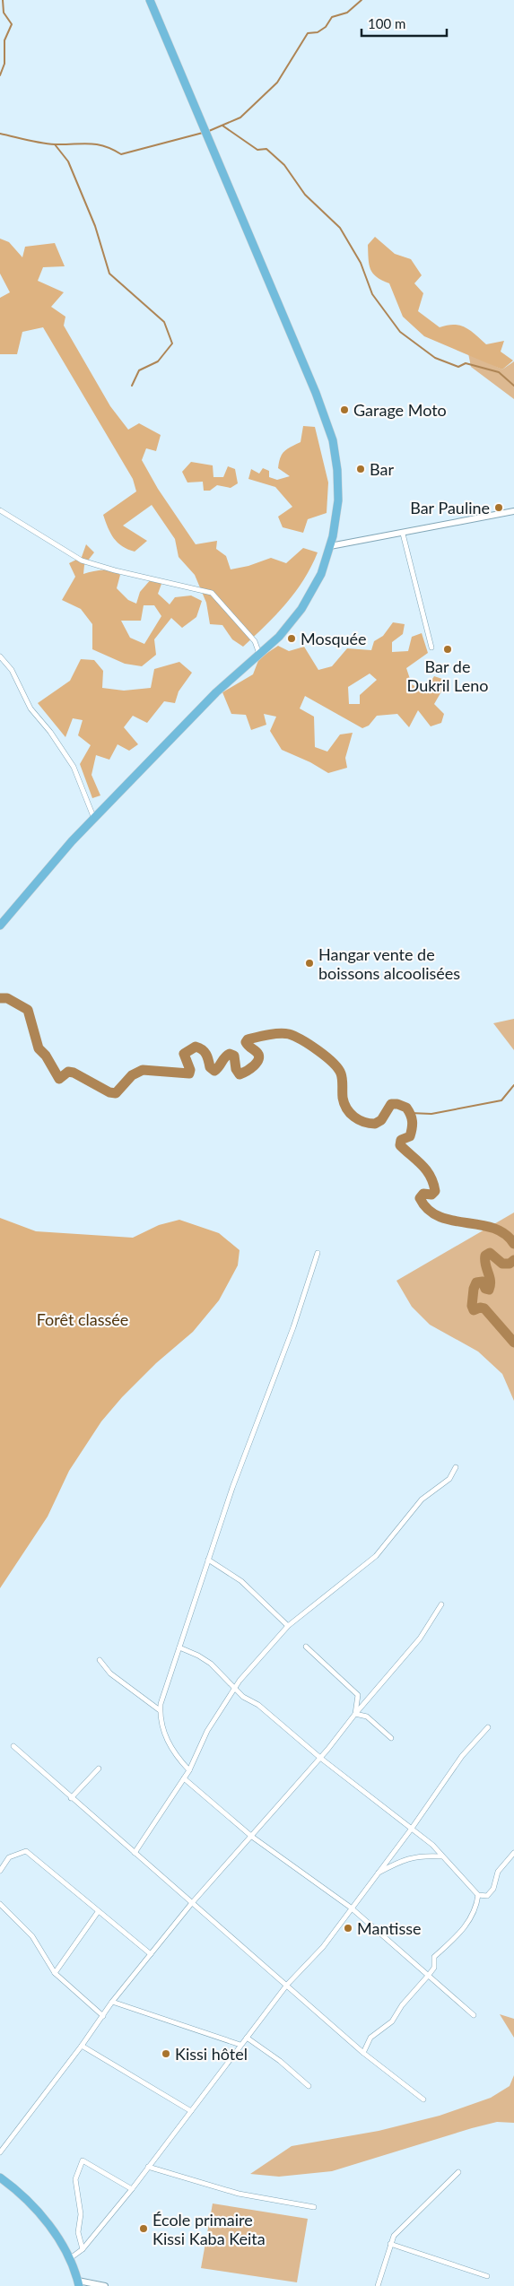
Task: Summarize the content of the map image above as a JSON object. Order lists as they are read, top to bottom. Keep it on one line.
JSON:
{"parks":["Forêt classée"],"places":["Garage Moto","Bar","Bar Pauline","Mosquée","Bar de Dukril Leno","Hangar vente de boissons alcoolisées","Mantisse","Kissi hôtel","École primaire Kissi Kaba Keita"],"scale_bar":"100 m"}
